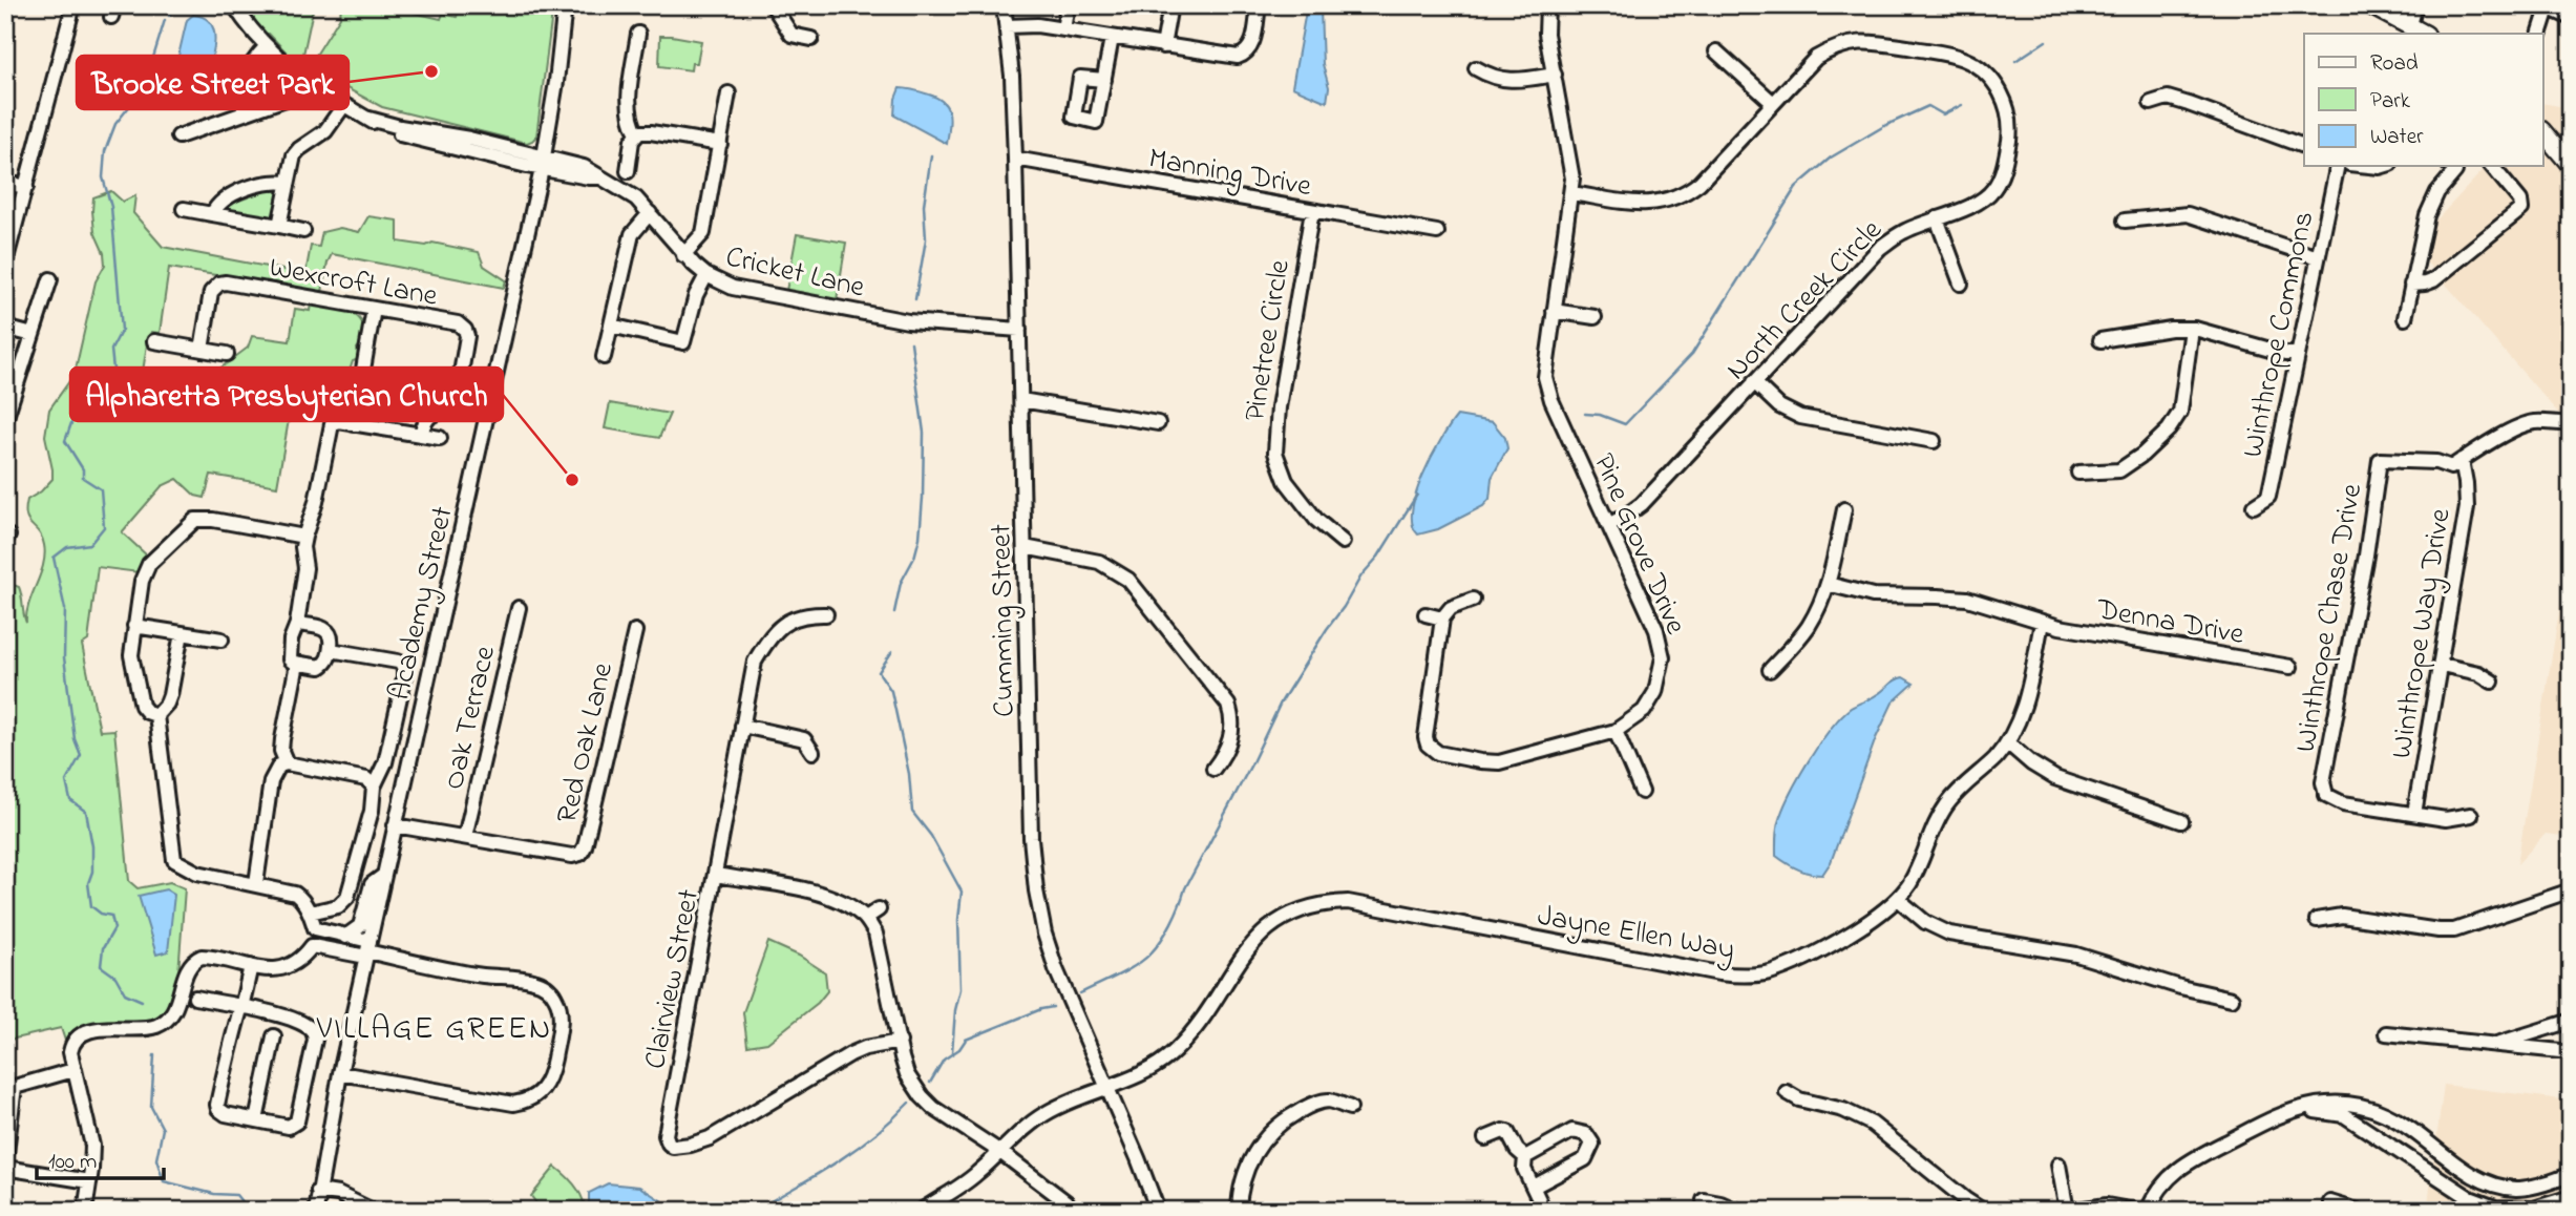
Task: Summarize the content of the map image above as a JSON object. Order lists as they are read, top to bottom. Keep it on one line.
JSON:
{"streets":{"street":["Manning Drive","Cricket Lane","Wexcroft Lane","North Creek Circle","Winthrope Commons","Pinetree Circle","Pine Grove Drive","Academy Street","Winthrope Chase Drive","Denna Drive","Cumming Street","Winthrope Way Drive","Oak Terrace","Red Oak Lane","Jayne Ellen Way","Clairview Street"]},"crossings":[["Manning Drive","Pinetree Circle"],["Manning Drive","Cumming Street"],["Cricket Lane","Academy Street"],["Cricket Lane","Cumming Street"],["North Creek Circle","Pine Grove Drive"],["Academy Street","Red Oak Lane"],["Winthrope Chase Drive","Winthrope Way Drive"],["Denna Drive","Jayne Ellen Way"],["Cumming Street","Jayne Ellen Way"],["Oak Terrace","Red Oak Lane"]],"districts":["VILLAGE GREEN"],"places":["Brooke Street Park","Alpharetta Presbyterian Church"],"legend":["Road","Park","Water"],"scale_bar":"100 m"}
